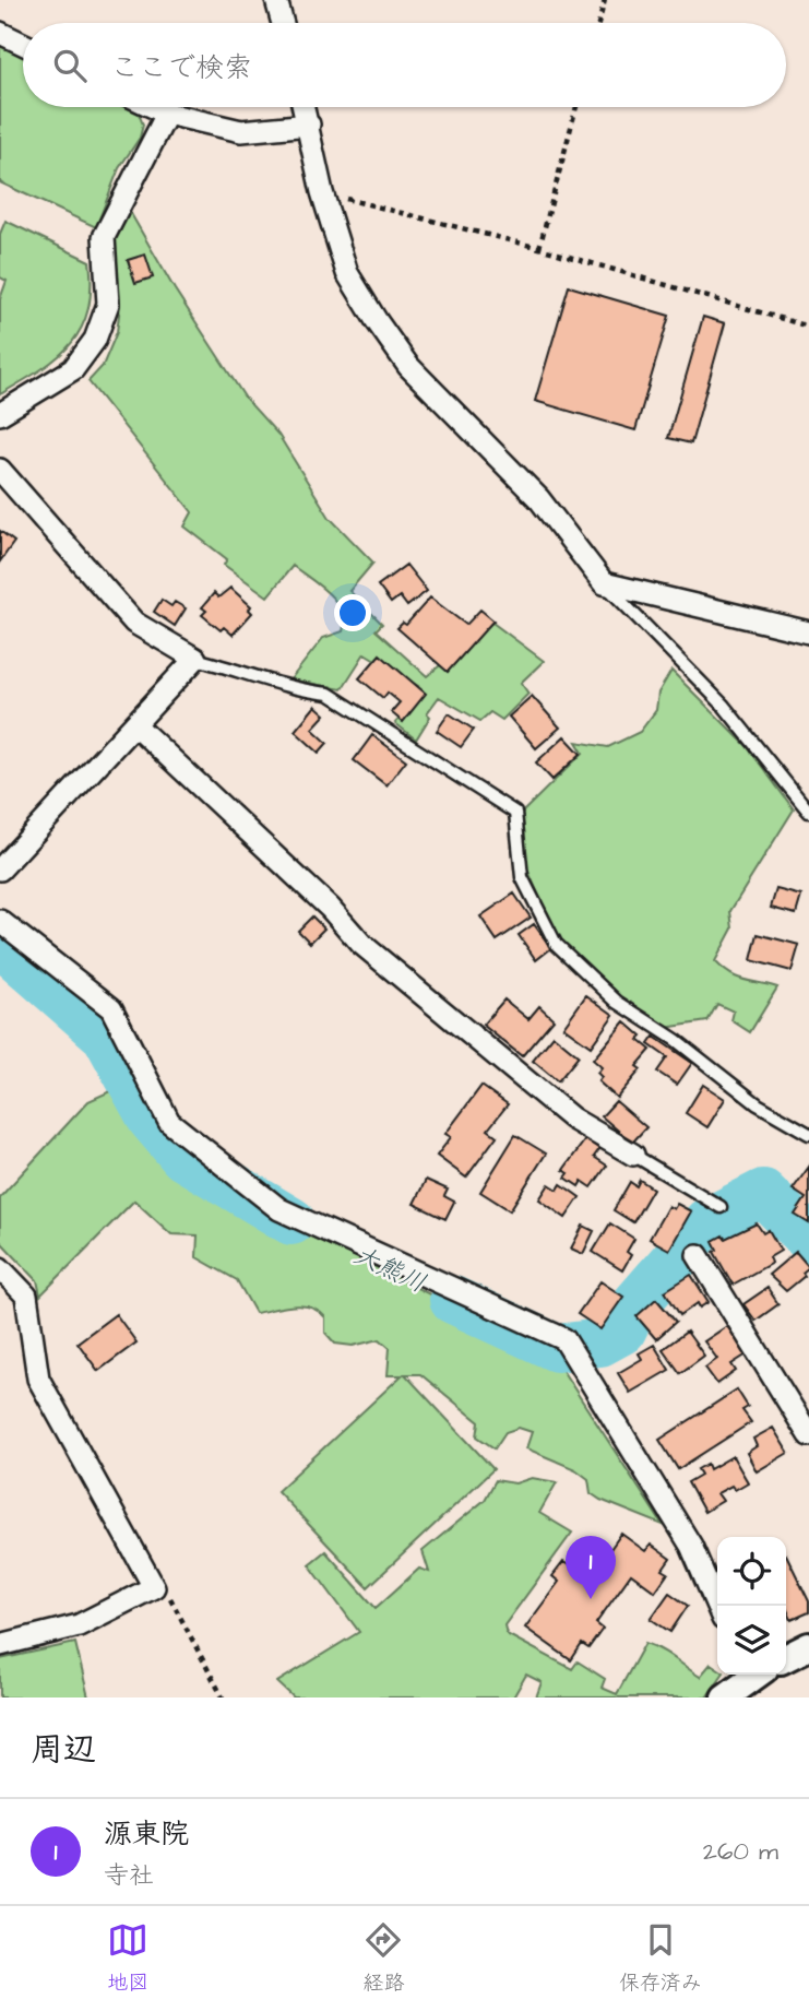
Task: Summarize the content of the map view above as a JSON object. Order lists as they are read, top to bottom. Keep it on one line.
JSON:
{"water":["大熊川"],"page":{"search":"ここで検索","pins":"1","heading":"周辺","list":[{"mark":"1","name":"源東院","note":"寺社","value":"260 m"}],"nav":["地図","経路","保存済み"]}}
